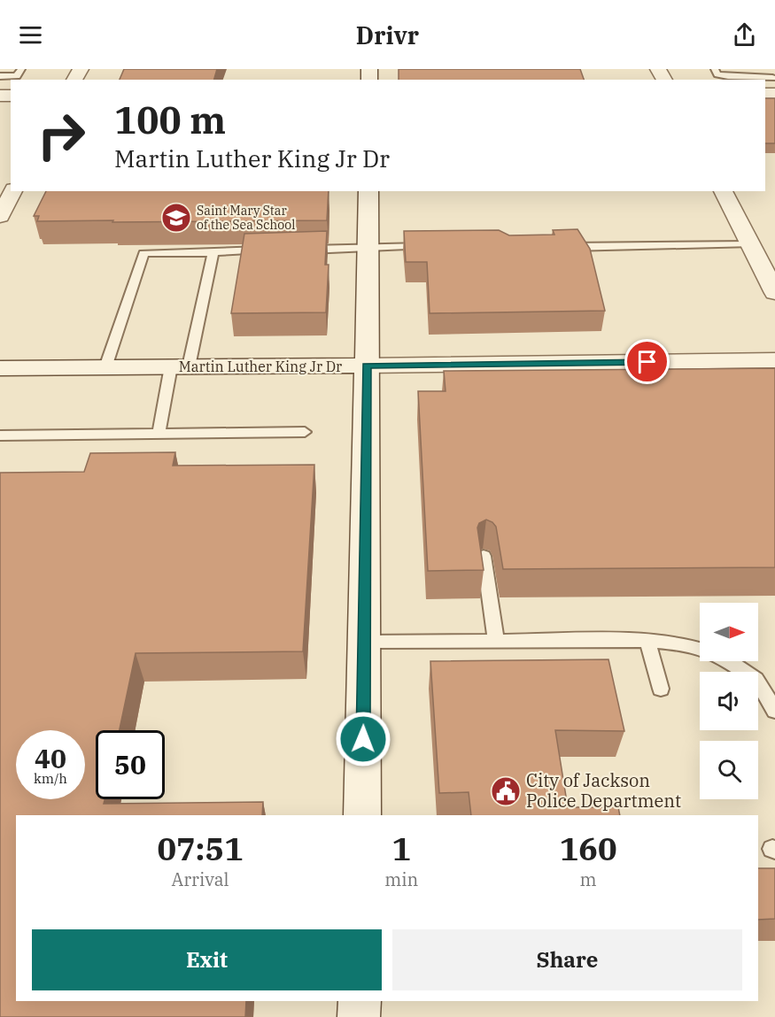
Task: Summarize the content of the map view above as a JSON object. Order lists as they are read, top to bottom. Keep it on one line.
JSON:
{"streets":{"main road":["Martin Luther King Jr Dr"]},"places":{"school or university":["Saint Mary Star of the Sea School"],"public building":["City of Jackson Police Department"]},"north":"right","page":{"header":"Drivr","turn":["100 m","Martin Luther King Jr Dr"],"speed":"40 km/h","limit":"50","eta":["07:51","Arrival","1","min","160","m"],"buttons":["Exit","Share"]}}
